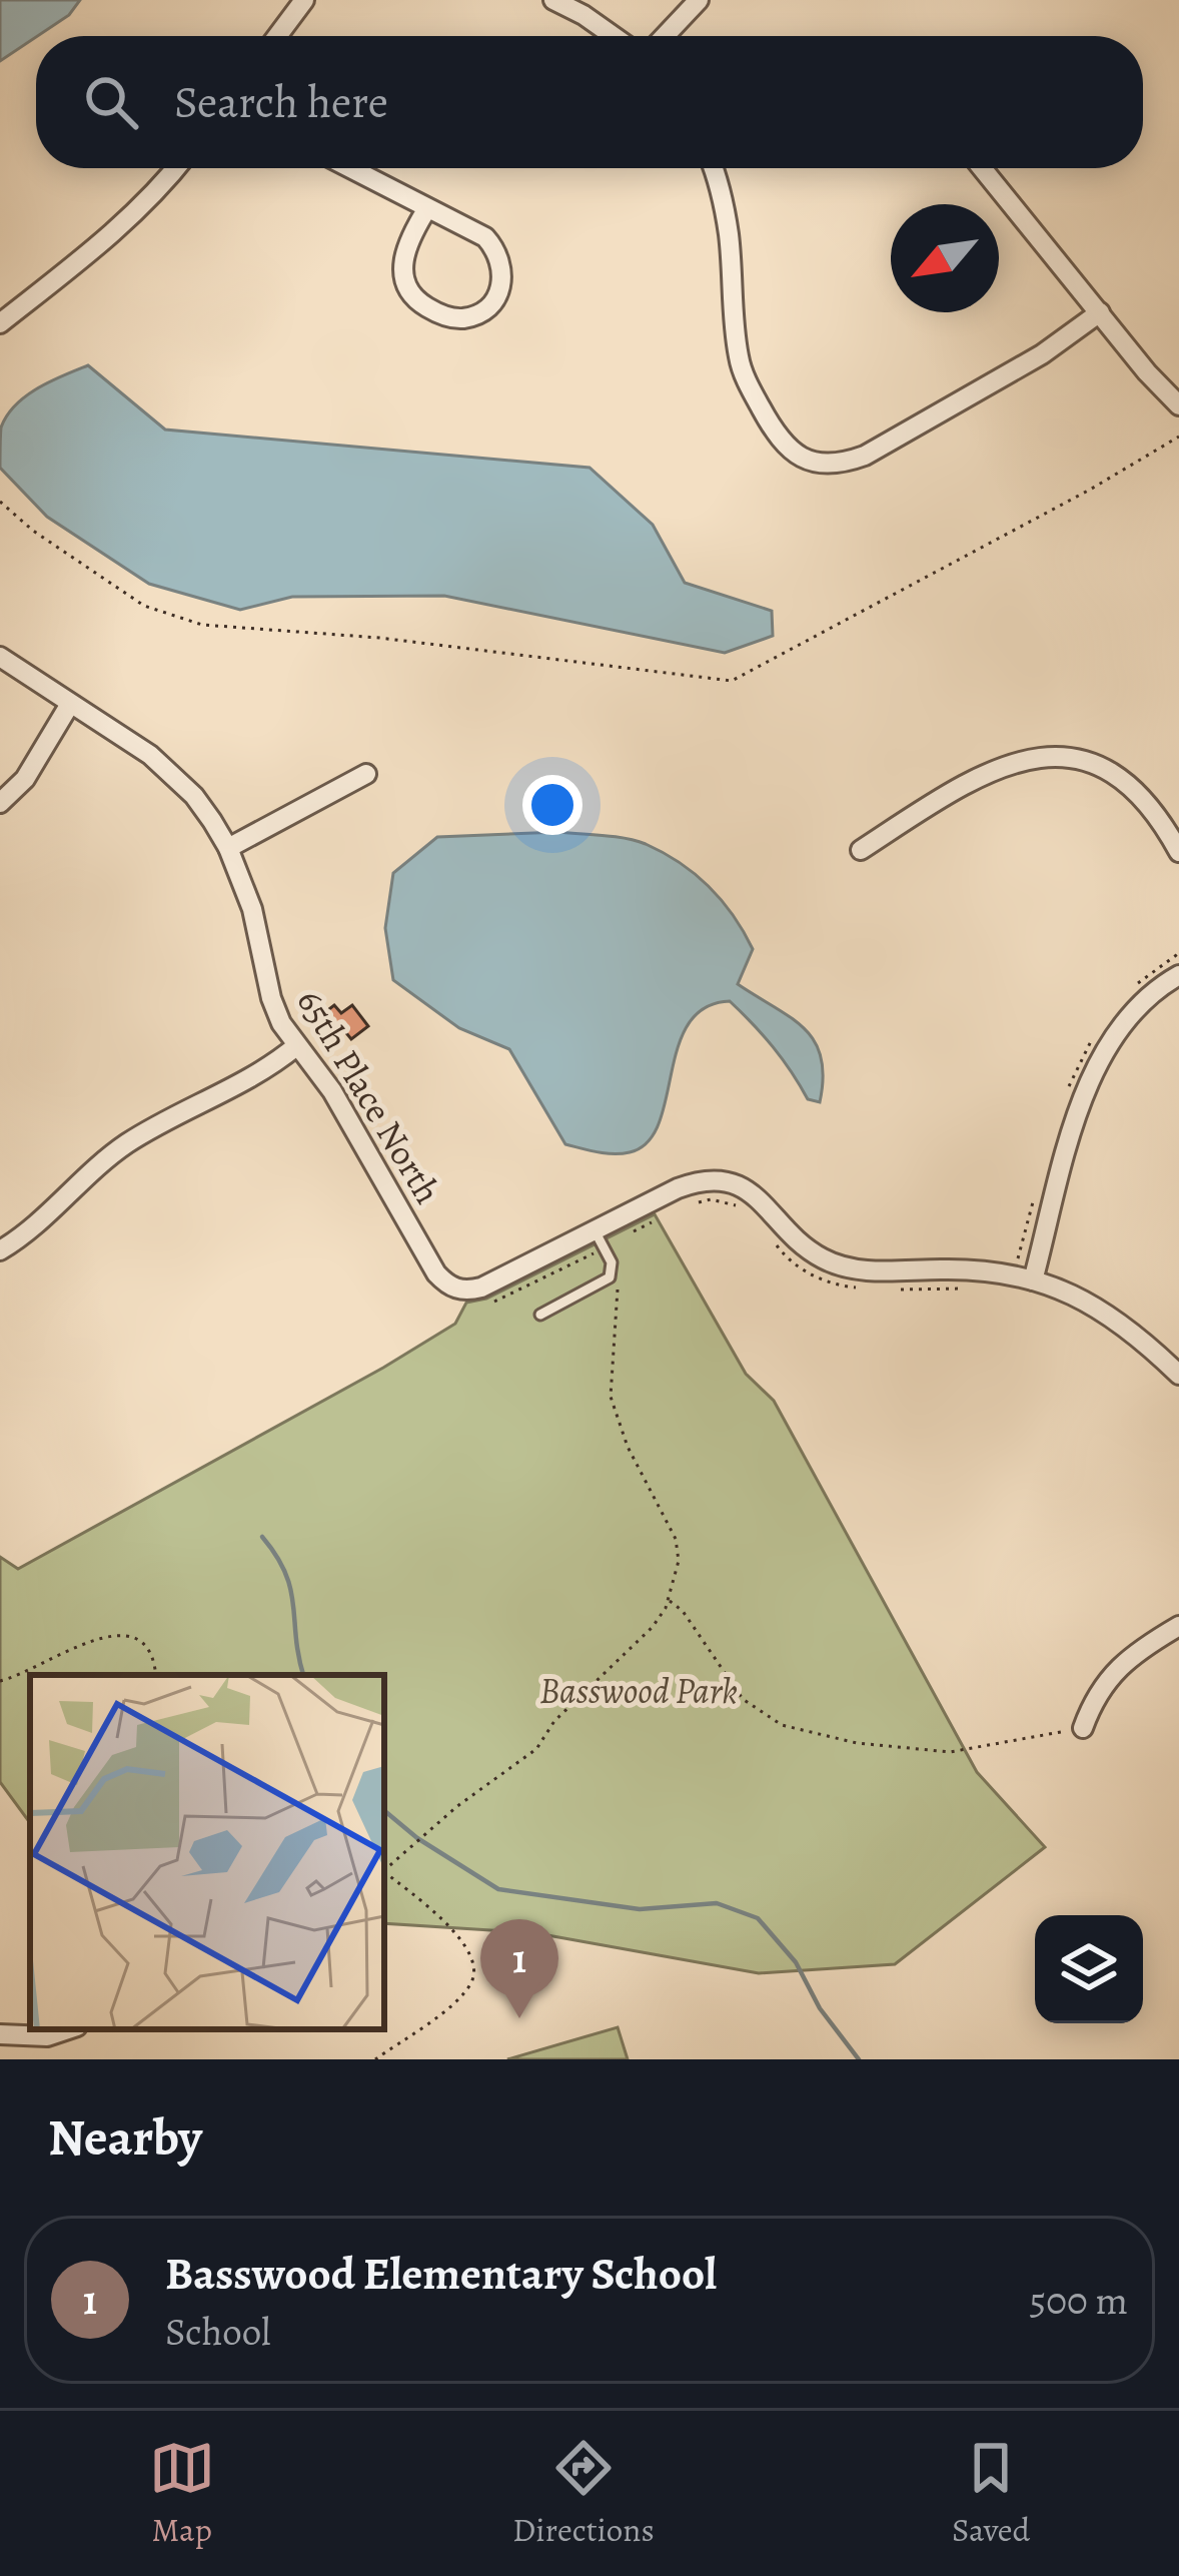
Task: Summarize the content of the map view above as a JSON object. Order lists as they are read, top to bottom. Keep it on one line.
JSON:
{"streets":{"street":["65th Place North"]},"parks":["Basswood Park"],"north":"bottom left","page":{"search":"Search here","pins":"1","heading":"Nearby","list":[{"mark":"1","name":"Basswood Elementary School","note":"School","value":"500 m"}],"nav":["Map","Directions","Saved"]}}
